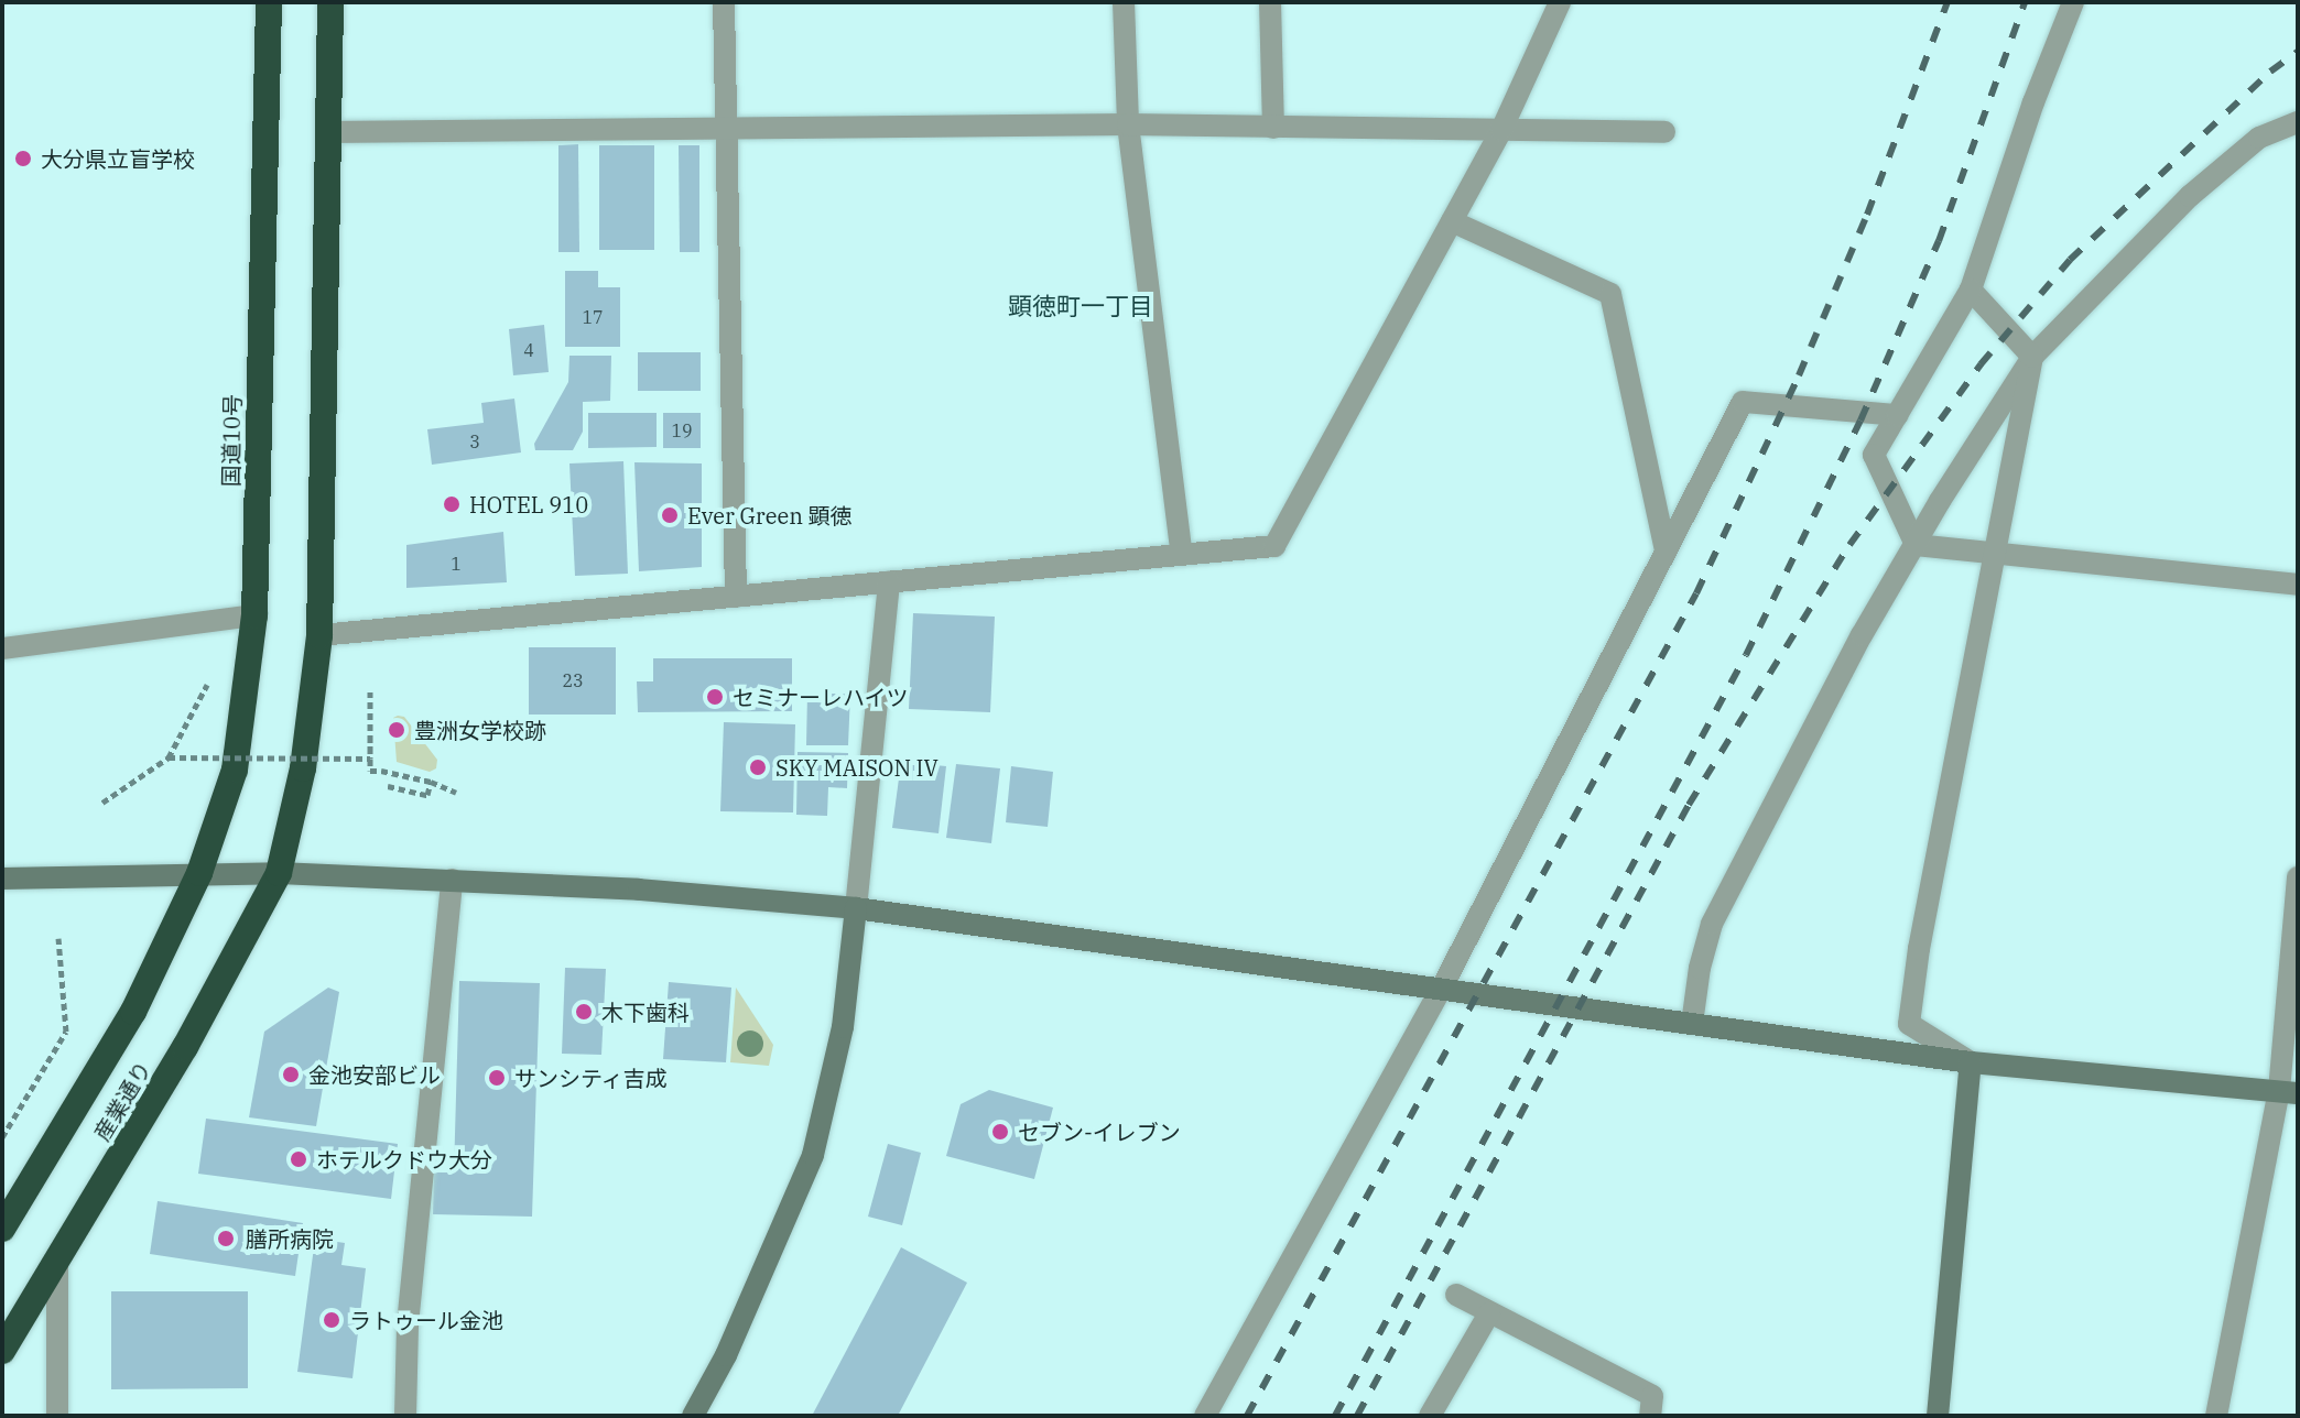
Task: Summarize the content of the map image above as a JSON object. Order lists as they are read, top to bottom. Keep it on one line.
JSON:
{"streets":{"highway":["国道10号","産業通り"]},"crossings":[["国道10号","産業通り"]],"districts":["顕徳町一丁目"],"places":["大分県立盲学校","HOTEL 910","Ever Green 顕徳","セミナーレハイツ","豊洲女学校跡","SKY MAISON IV","木下歯科","金池安部ビル","サンシティ吉成","セブン-イレブン","ホテルクドウ大分","膳所病院","ラトゥール金池"],"house_numbers":["17","4","19","3","1","23"]}
